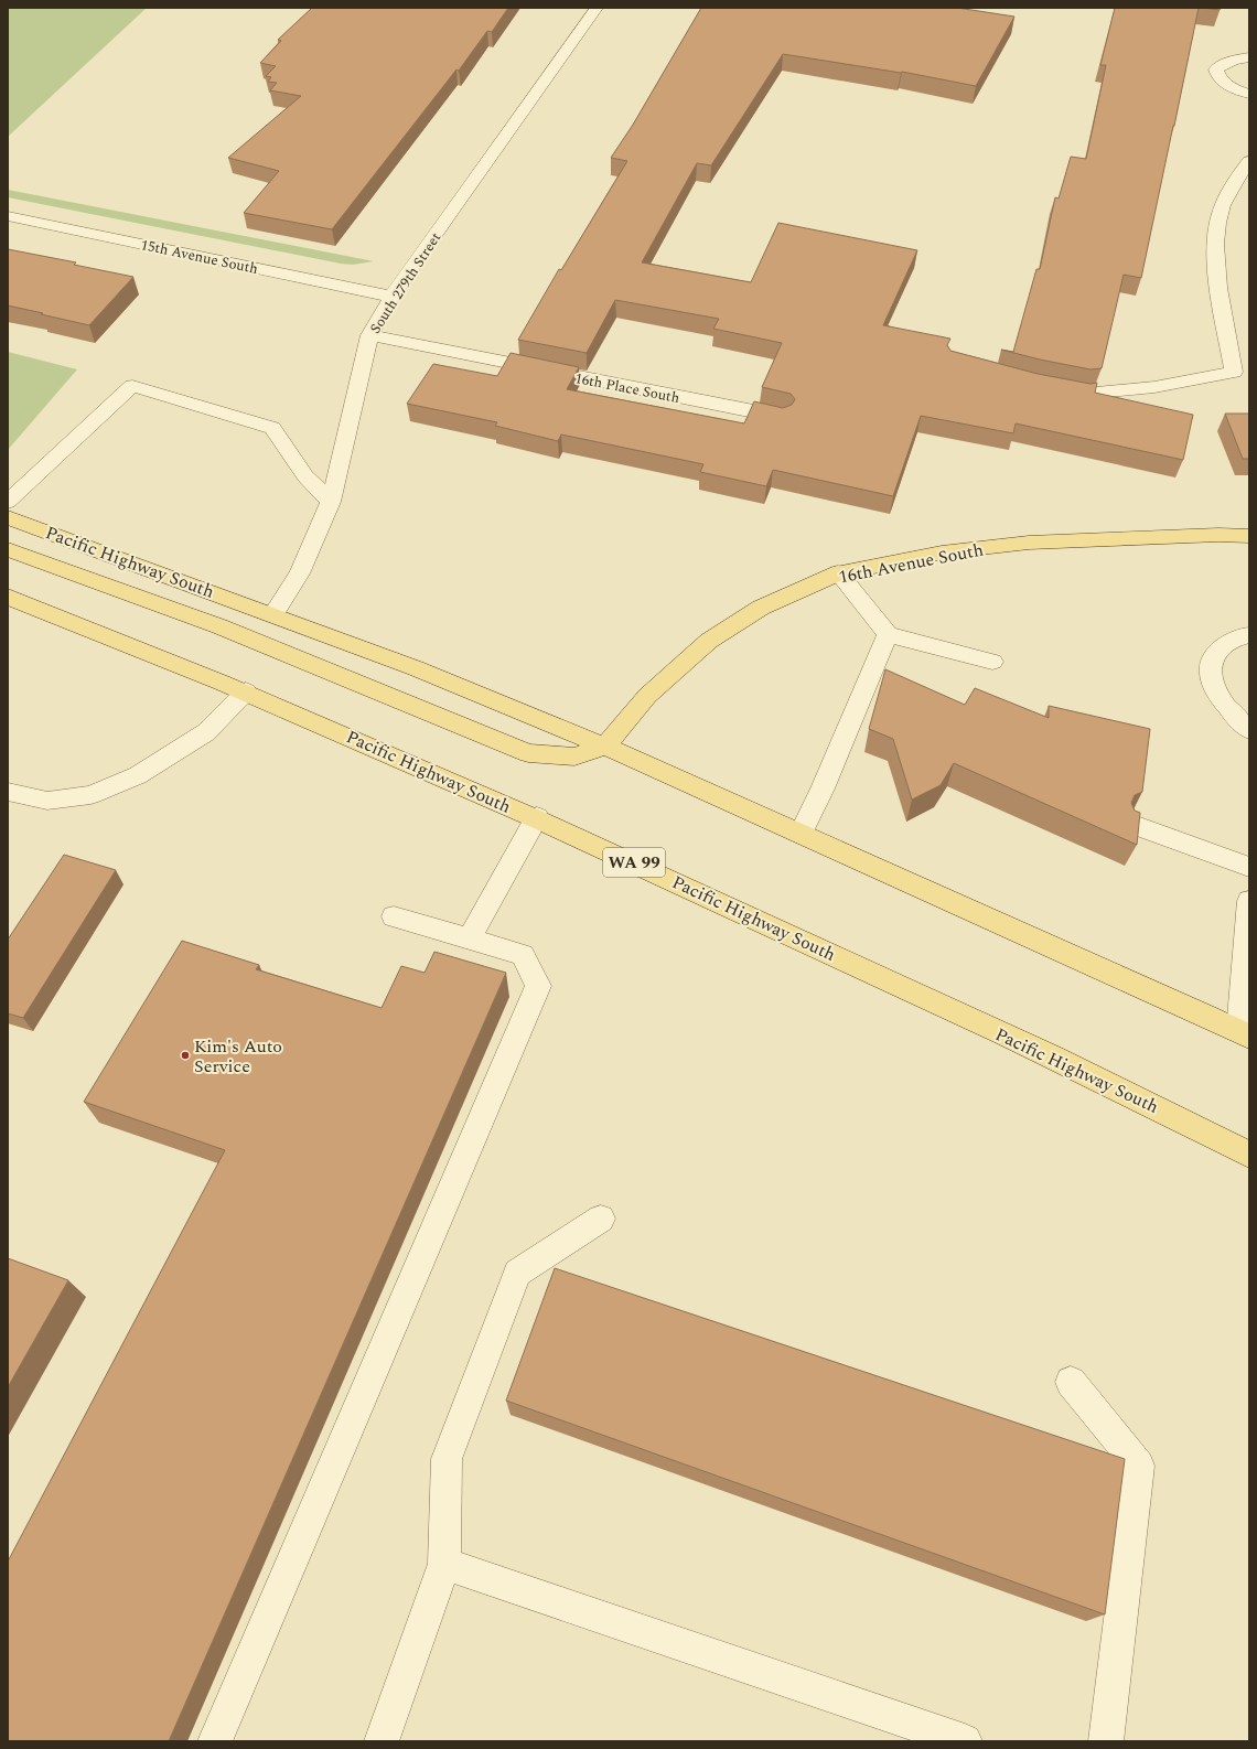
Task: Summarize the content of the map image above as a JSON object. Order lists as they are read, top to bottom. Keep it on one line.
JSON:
{"streets":{"main road":["Pacific Highway South","16th Avenue South","WA 99"],"street":["15th Avenue South","South 279th Street","16th Place South"]},"crossings":[["15th Avenue South","South 279th Street"],["South 279th Street","16th Place South"],["South 279th Street","Pacific Highway South"],["Pacific Highway South","16th Avenue South"]],"places":["Kim's Auto Service"]}
